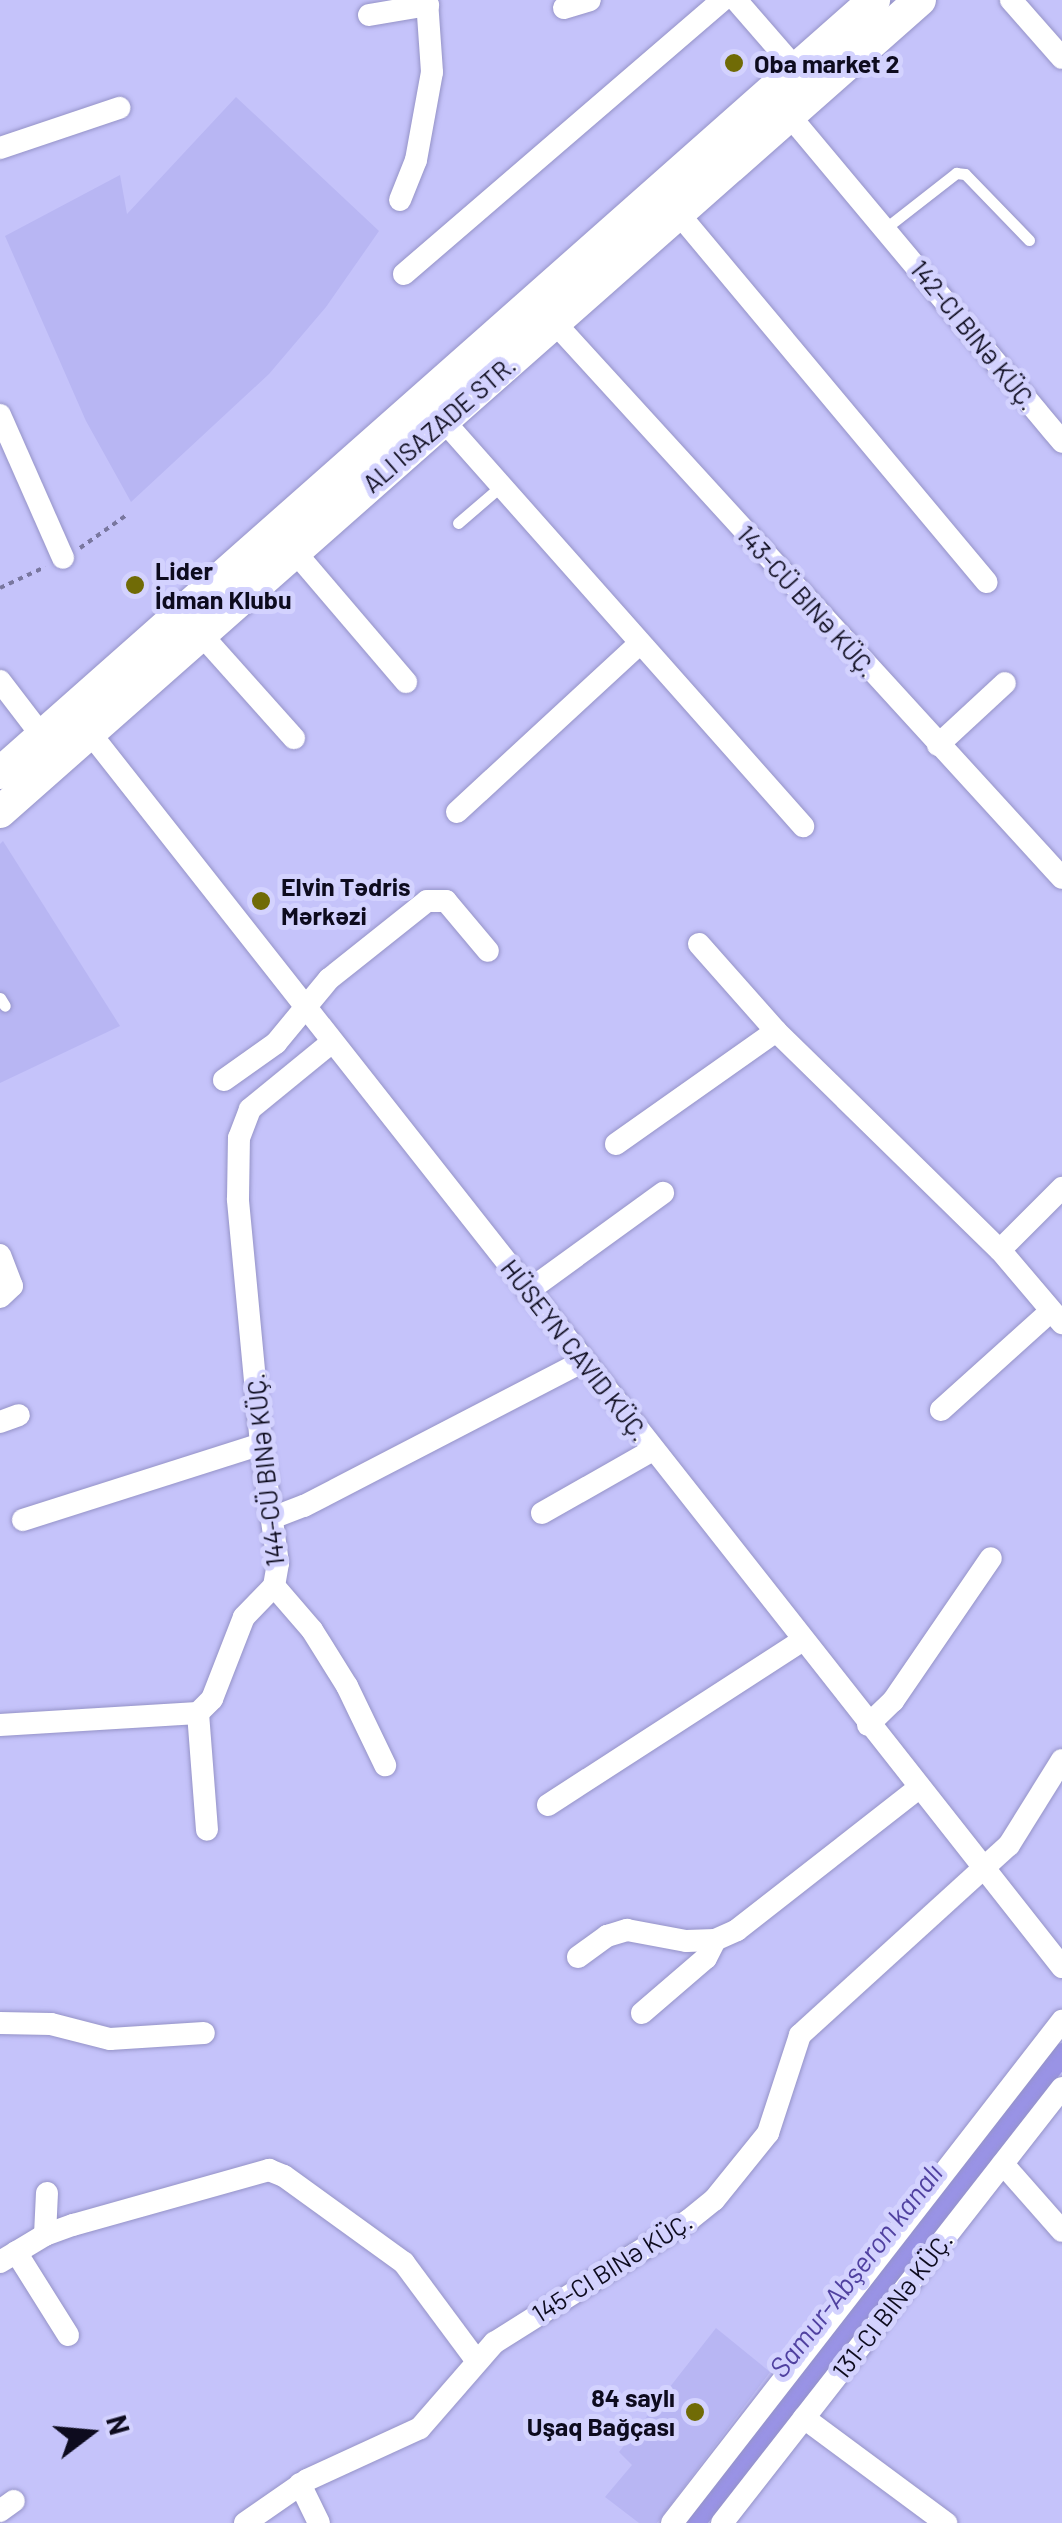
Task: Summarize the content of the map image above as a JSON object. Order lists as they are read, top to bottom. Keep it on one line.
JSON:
{"streets":{"main road":["ALI ISAZADE STR."],"street":["142-CI BINƏ KÜÇ.","143-CÜ BINƏ KÜÇ.","HÜSEYN CAVID KÜÇ.","144-CÜ BINƏ KÜÇ.","145-CI BINƏ KÜÇ.","131-CI BINƏ KÜÇ."]},"crossings":[["142-CI BINƏ KÜÇ.","ALI ISAZADE STR."],["ALI ISAZADE STR.","143-CÜ BINƏ KÜÇ."],["ALI ISAZADE STR.","HÜSEYN CAVID KÜÇ."],["HÜSEYN CAVID KÜÇ.","144-CÜ BINƏ KÜÇ."],["HÜSEYN CAVID KÜÇ.","145-CI BINƏ KÜÇ."]],"water":["Samur-Abşeron kanalı"],"places":["Oba market 2","Lider İdman Klubu","Elvin Tədris Mərkəzi","84 saylı Uşaq Bağçası"],"north":"right"}
